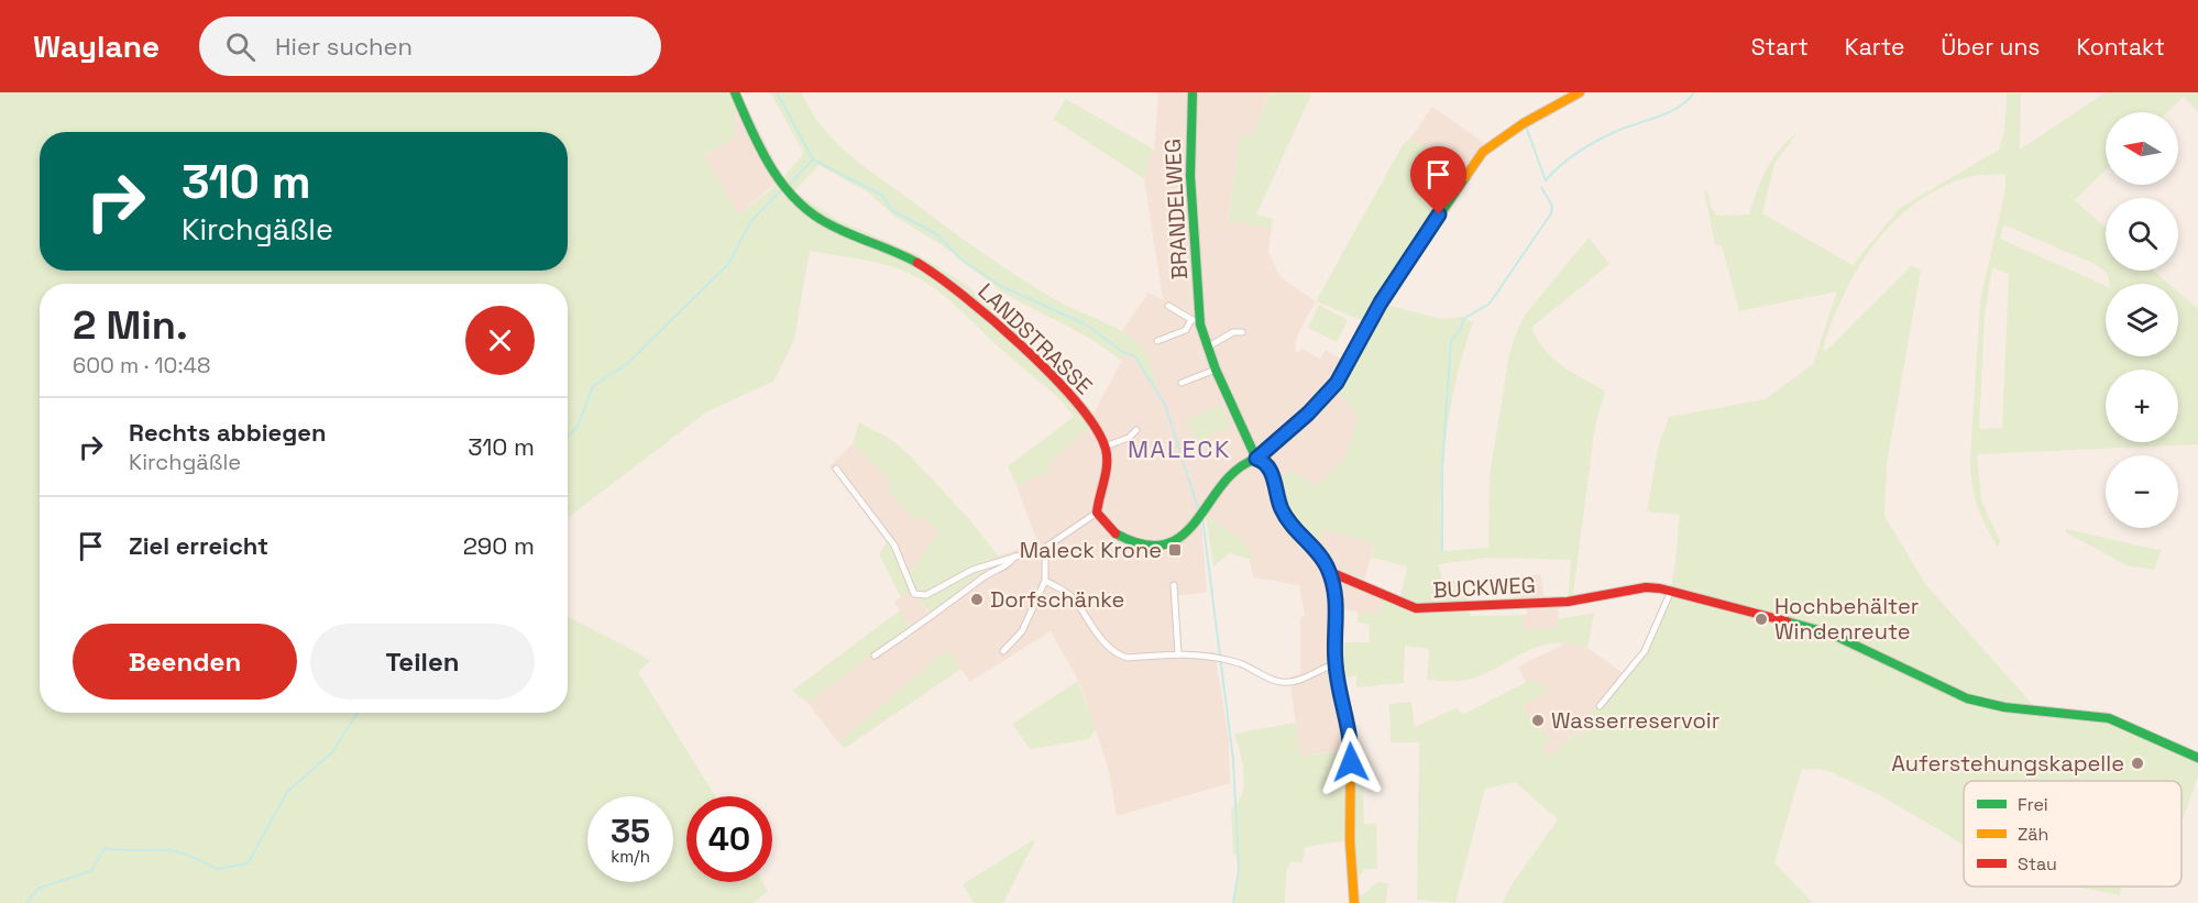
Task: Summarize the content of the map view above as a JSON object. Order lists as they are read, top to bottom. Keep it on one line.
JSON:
{"streets":{"street":["BRANDELWEG","LANDSTRASSE","BUCKWEG"]},"districts":["MALECK"],"places":{"transit":["Maleck Krone"],"other":["Dorfschänke","Hochbehälter Windenreute","Wasserreservoir","Auferstehungskapelle"]},"legend":["Frei","Zäh","Stau"],"north":"left","page":{"header":"Waylane","search":"Hier suchen","nav":["Start","Karte","Über uns","Kontakt"],"map_buttons":["+","−"],"turn":["310 m","Kirchgäßle"],"heading":["2 Min.","600 m · 10:48"],"list":[{"name":"Rechts abbiegen","note":"Kirchgäßle","value":"310 m"},{"name":"Ziel erreicht","value":"290 m"}],"buttons":["Beenden","Teilen"],"speed":"35 km/h","limit":"40"}}
